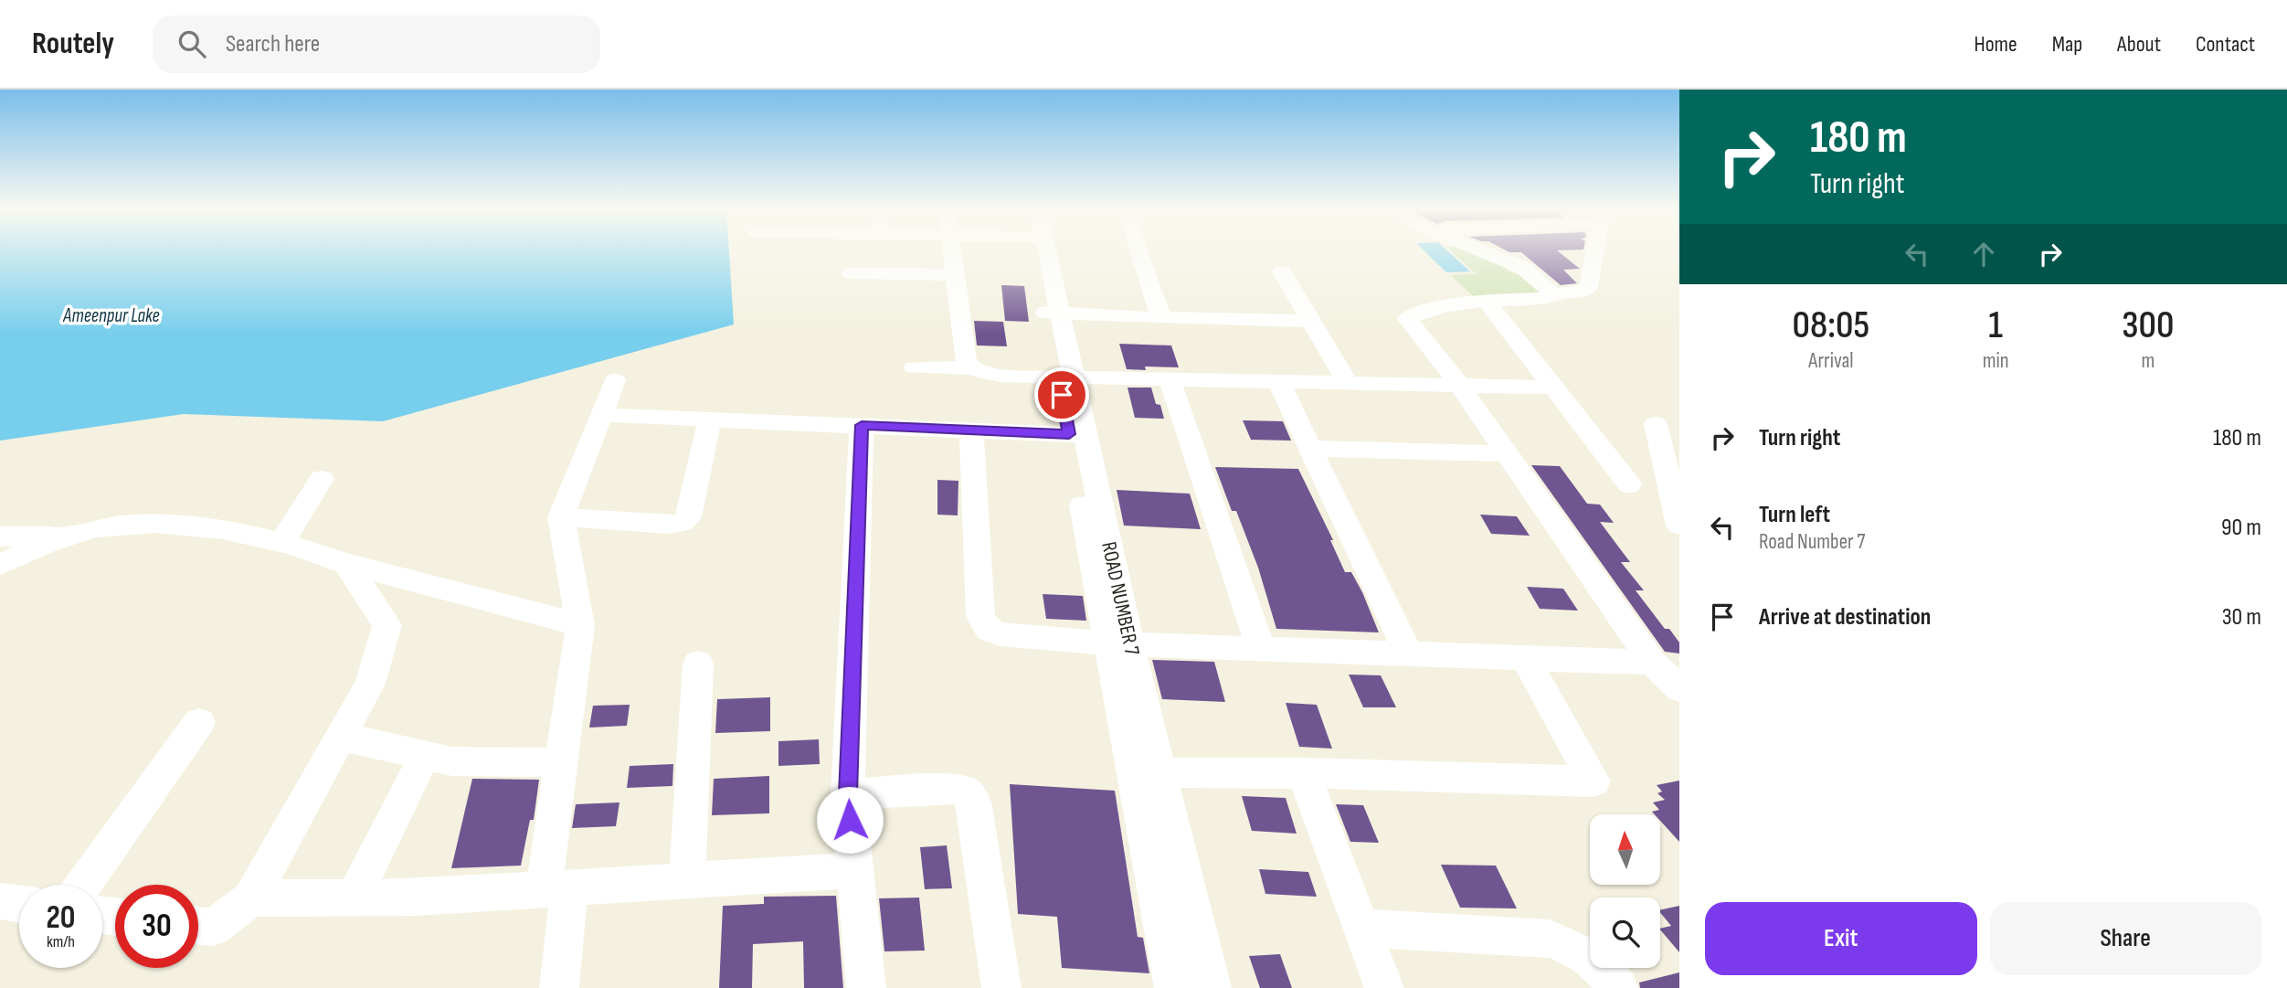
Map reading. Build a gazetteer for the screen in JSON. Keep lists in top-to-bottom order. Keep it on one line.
{"streets":{"street":["ROAD NUMBER 7"]},"water":["Ameenpur Lake"],"north":"top","page":{"header":"Routely","search":"Search here","nav":["Home","Map","About","Contact"],"turn":["180 m","Turn right"],"eta":["08:05","Arrival","1","min","300","m"],"list":[{"name":"Turn right","value":"180 m"},{"name":"Turn left","note":"Road Number 7","value":"90 m"},{"name":"Arrive at destination","value":"30 m"}],"speed":"20 km/h","limit":"30","buttons":["Exit","Share"]}}
